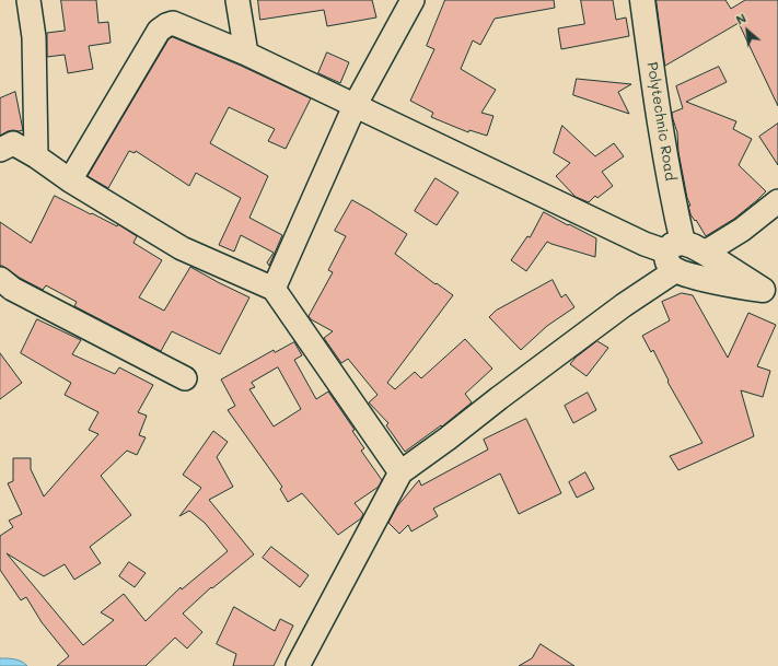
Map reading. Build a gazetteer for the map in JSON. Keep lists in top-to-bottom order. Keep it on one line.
{"streets":{"street":["Polytechnic Road"]},"north":"top left"}
